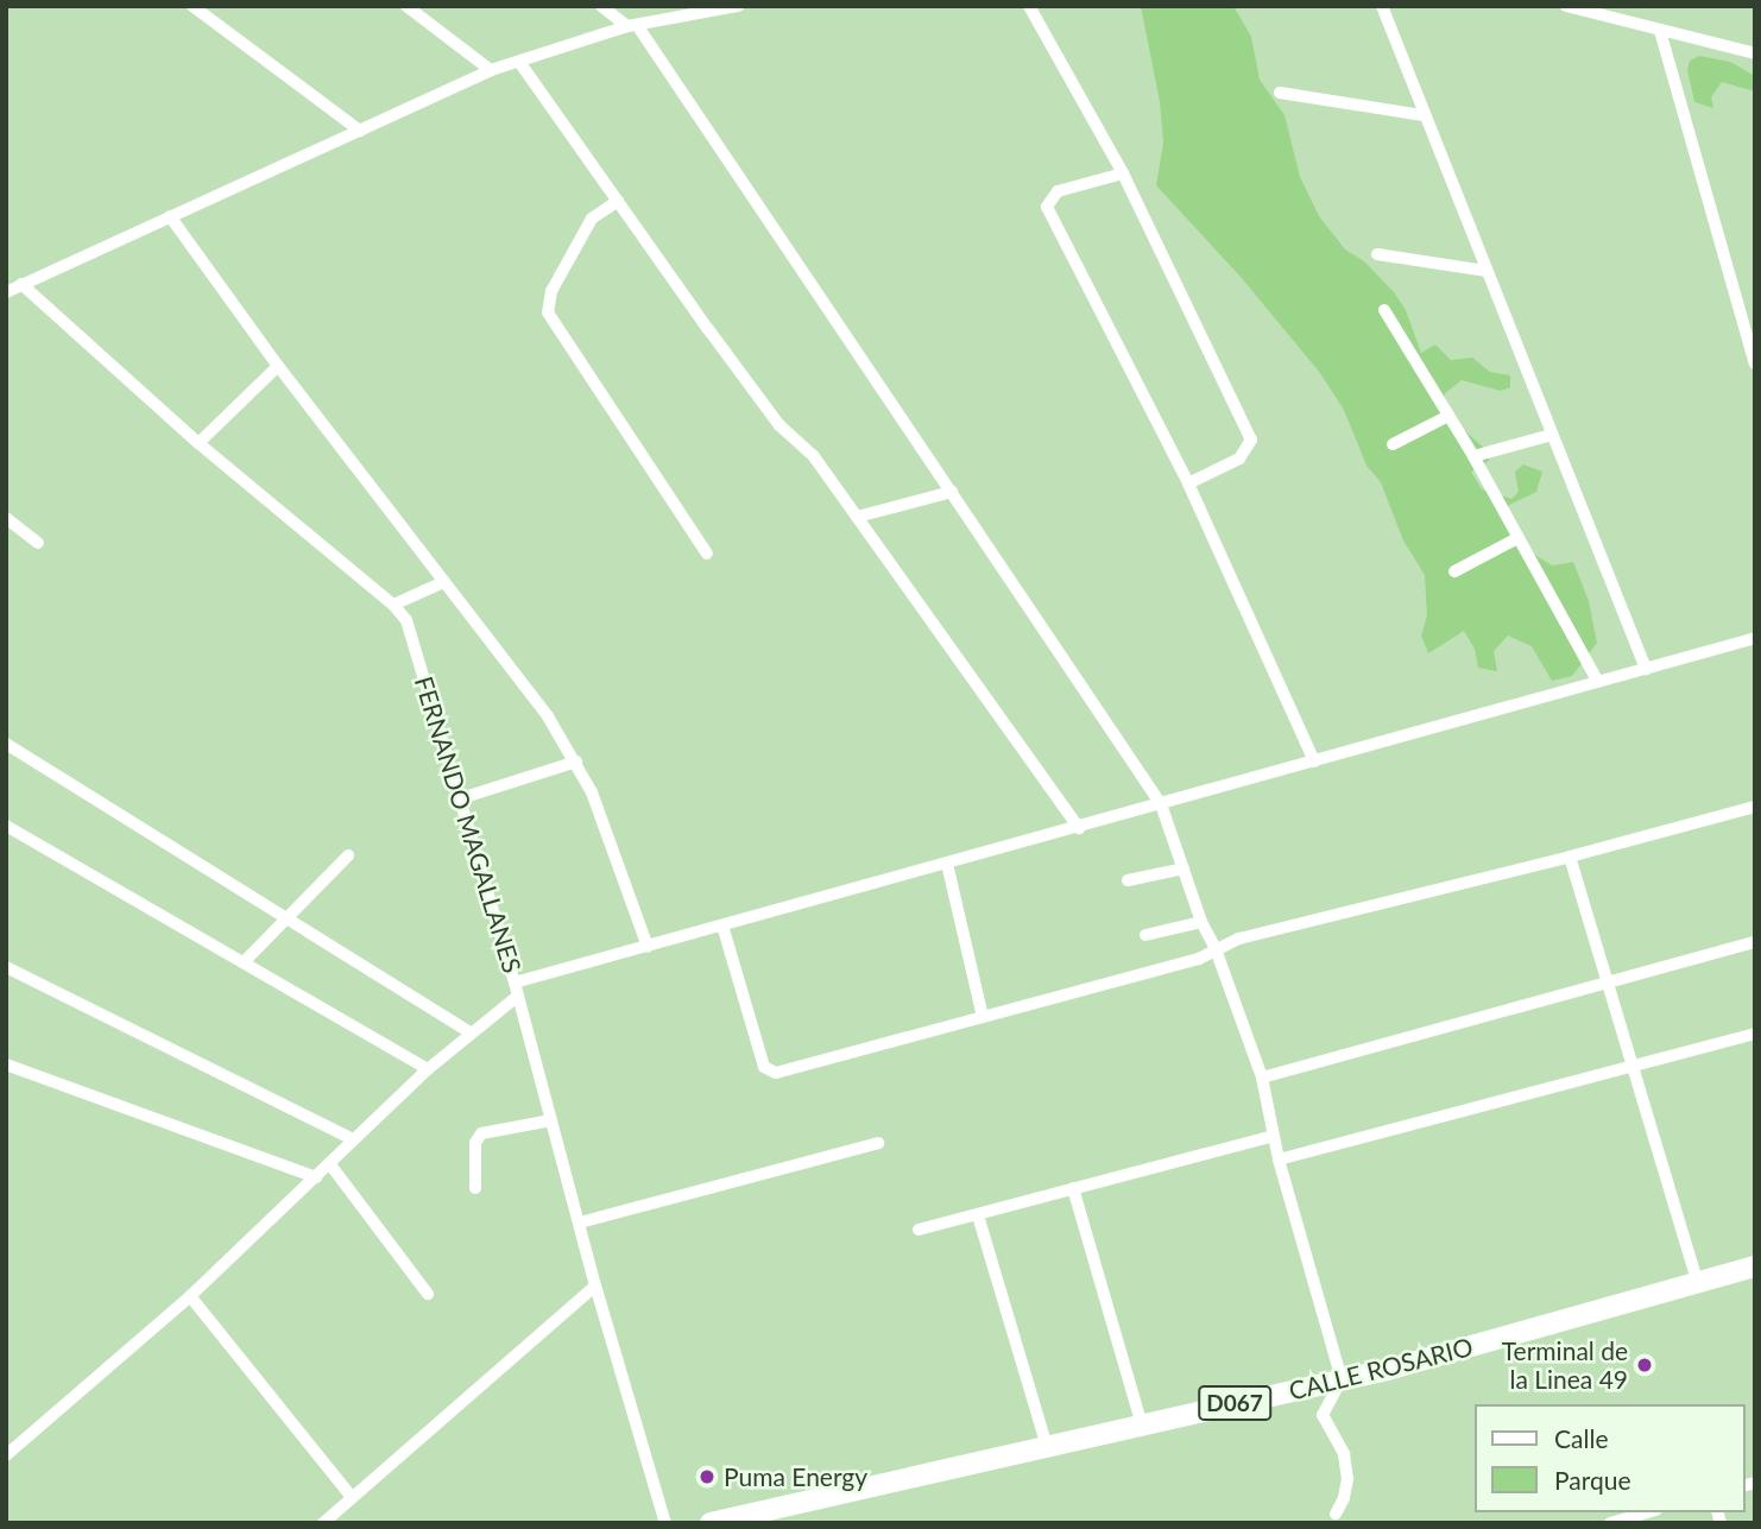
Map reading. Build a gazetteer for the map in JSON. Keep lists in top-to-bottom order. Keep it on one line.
{"streets":{"main road":["CALLE ROSARIO","D067"],"street":["FERNANDO MAGALLANES"]},"places":["Terminal de la Linea 49","Puma Energy"],"legend":["Calle","Parque"]}
